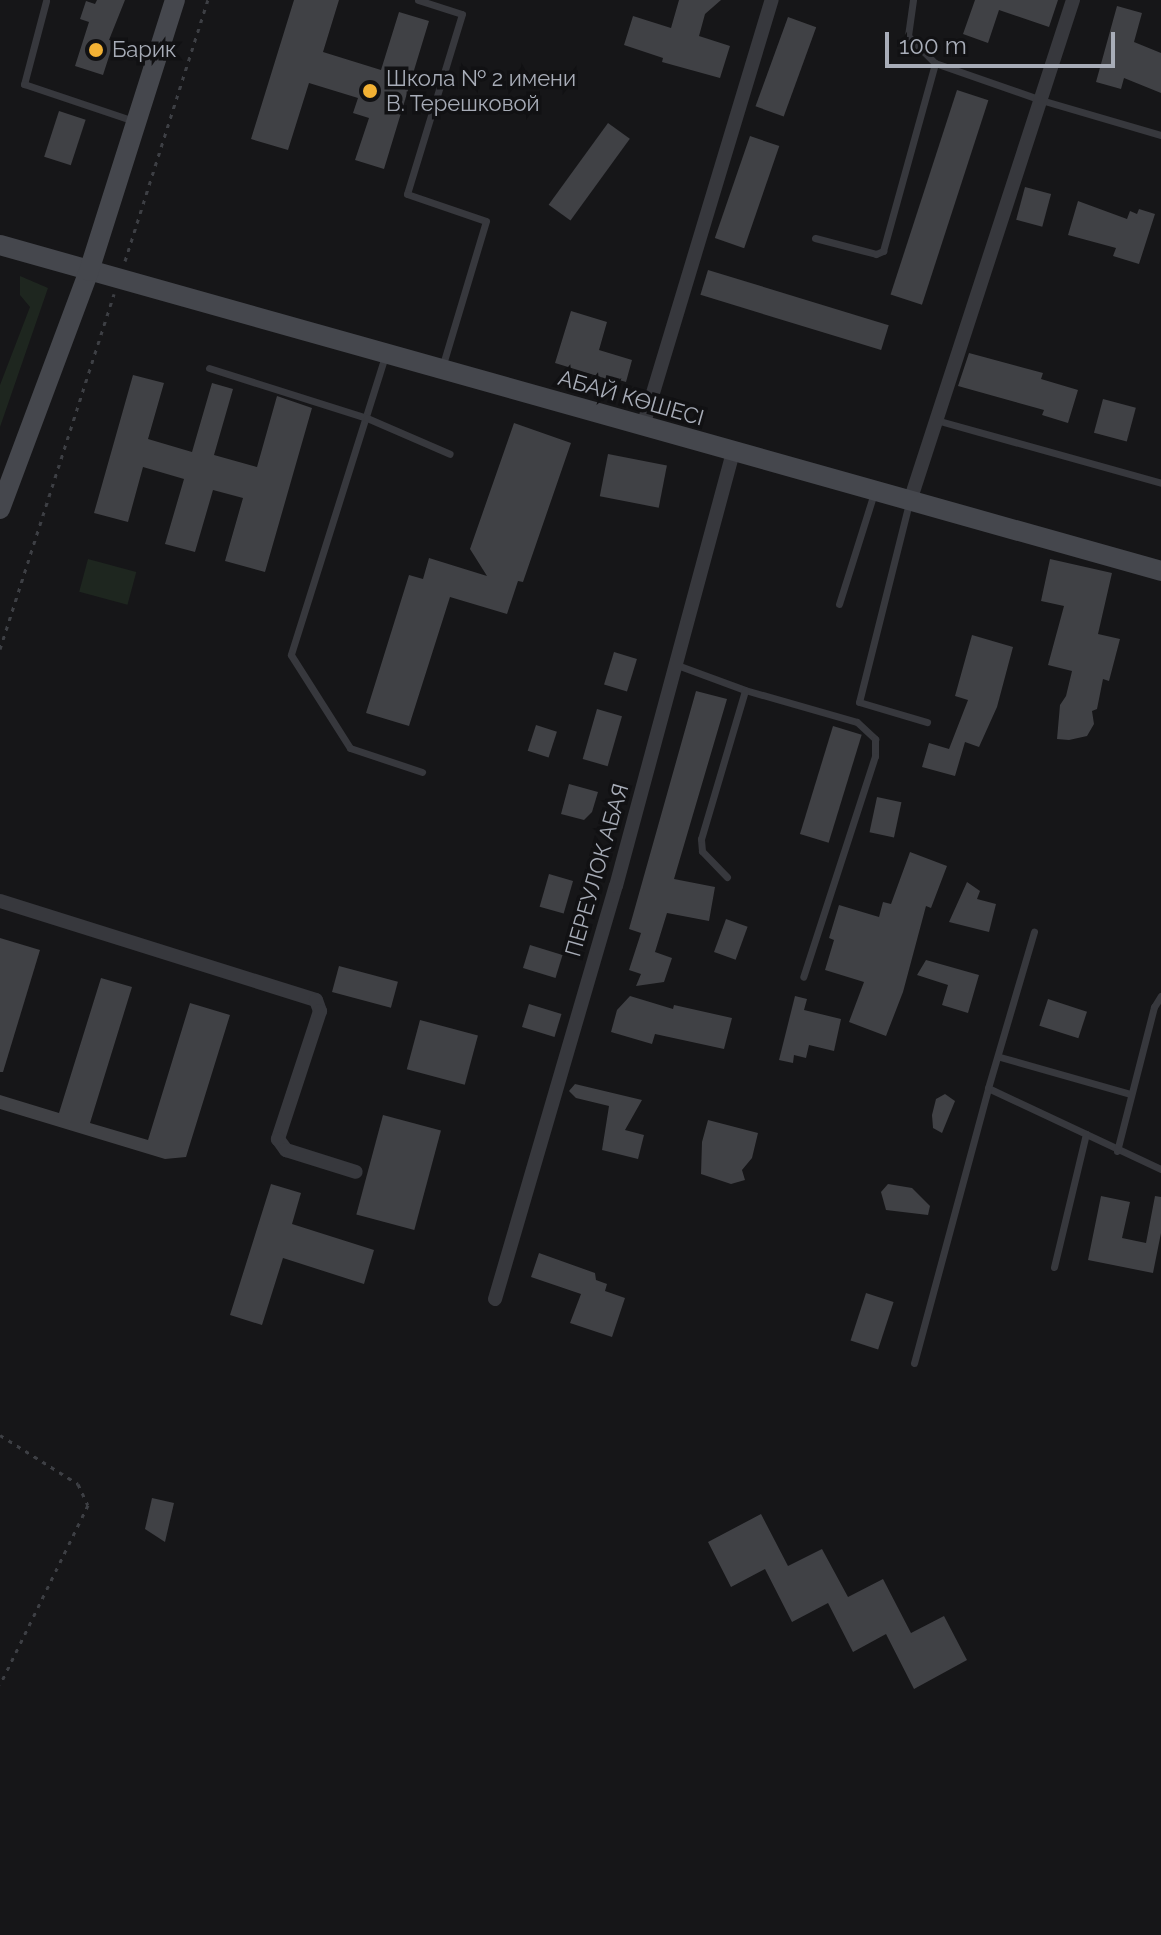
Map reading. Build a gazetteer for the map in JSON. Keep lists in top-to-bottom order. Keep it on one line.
{"streets":{"main road":["АБАЙ КӨШЕСІ"],"street":["ПЕРЕУЛОК АБАЯ"]},"crossings":[["АБАЙ КӨШЕСІ","ПЕРЕУЛОК АБАЯ"]],"places":["Барик","Школа № 2 имени В. Терешковой"],"scale_bar":"100 m"}
